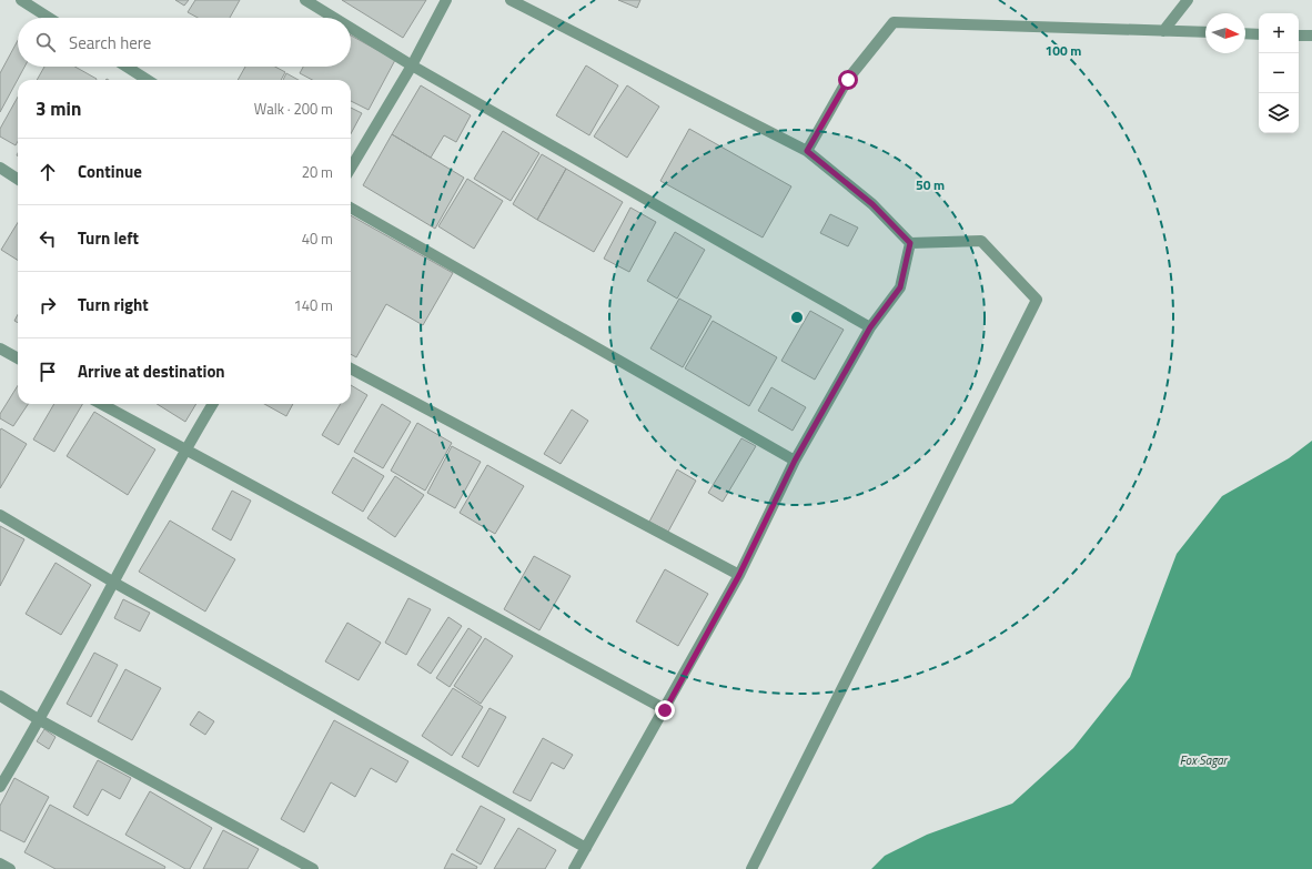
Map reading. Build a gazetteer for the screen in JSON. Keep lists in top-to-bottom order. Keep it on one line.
{"water":["Fox Sagar"],"north":"right","page":{"map_buttons":["+","−"],"search":"Search here","heading":["3 min","Walk · 200 m"],"list":[["Continue","20 m"],["Turn left","40 m"],["Turn right","140 m"],"Arrive at destination"]},"rings":["100 m","50 m"]}
